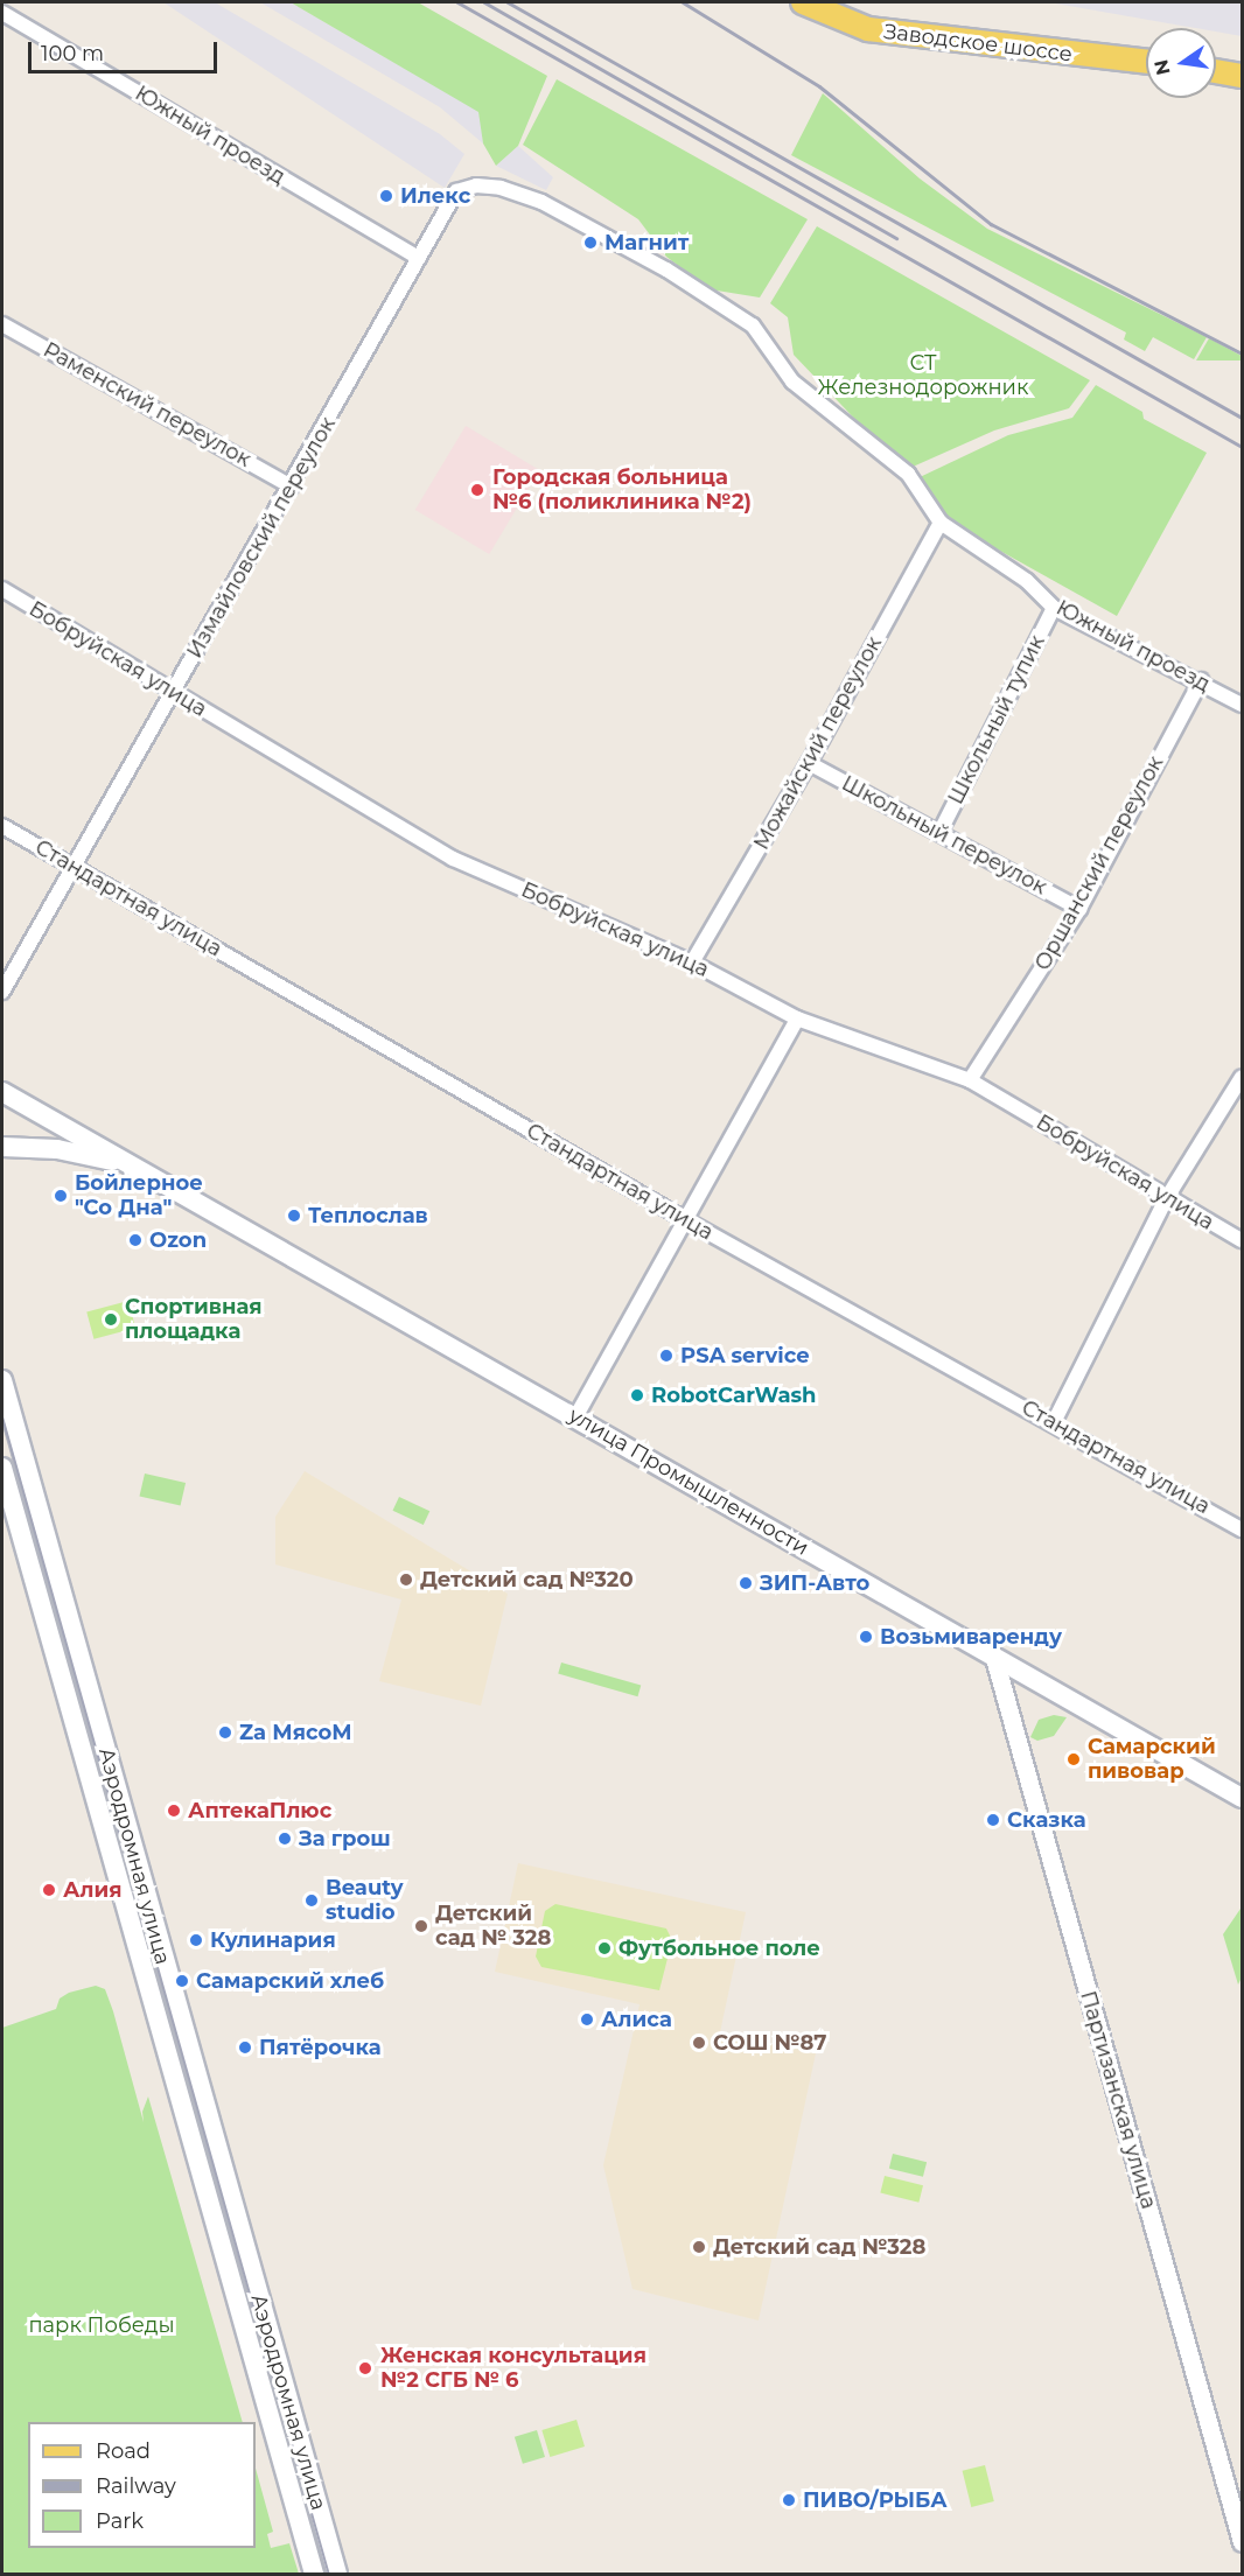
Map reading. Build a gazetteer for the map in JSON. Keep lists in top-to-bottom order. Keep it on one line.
{"streets":{"main road":["Заводское шоссе","улица Промышленности","Аэродромная улица"],"street":["Южный проезд","Раменский переулок","Измайловский переулок","Бобруйская улица","Школьный тупик","Можайский переулок","Школьный переулок","Оршанский переулок","Стандартная улица","Партизанская улица"]},"crossings":[["Южный проезд","Измайловский переулок"],["Южный проезд","Школьный тупик"],["Южный проезд","Можайский переулок"],["Южный проезд","Оршанский переулок"],["Раменский переулок","Измайловский переулок"],["Измайловский переулок","Бобруйская улица"],["Измайловский переулок","Стандартная улица"],["Бобруйская улица","Можайский переулок"],["Бобруйская улица","Оршанский переулок"],["Школьный тупик","Школьный переулок"],["Можайский переулок","Школьный переулок"],["Школьный переулок","Оршанский переулок"],["улица Промышленности","Партизанская улица"]],"parks":["СТ Железнодорожник","парк Победы"],"places":["Илекс","Магнит","Городская больница №6 (поликлиника №2)","Бойлерное \"Со Дна\"","Теплослав","Ozon","Спортивная площадка","PSA service","RobotCarWash","Детский сад №320","ЗИП-Авто","Возьмиваренду","Za МясоМ","Самарский пивовар","АптекаПлюс","Сказка","За грош","Алия","Beauty studio","Детский сад № 328","Кулинария","Футбольное поле","Самарский хлеб","Алиса","СОШ №87","Пятёрочка","Детский сад №328","Женская консультация №2 СГБ № 6","ПИВО/РЫБА"],"legend":["Road","Railway","Park"],"scale_bar":"100 m","north":"left"}
